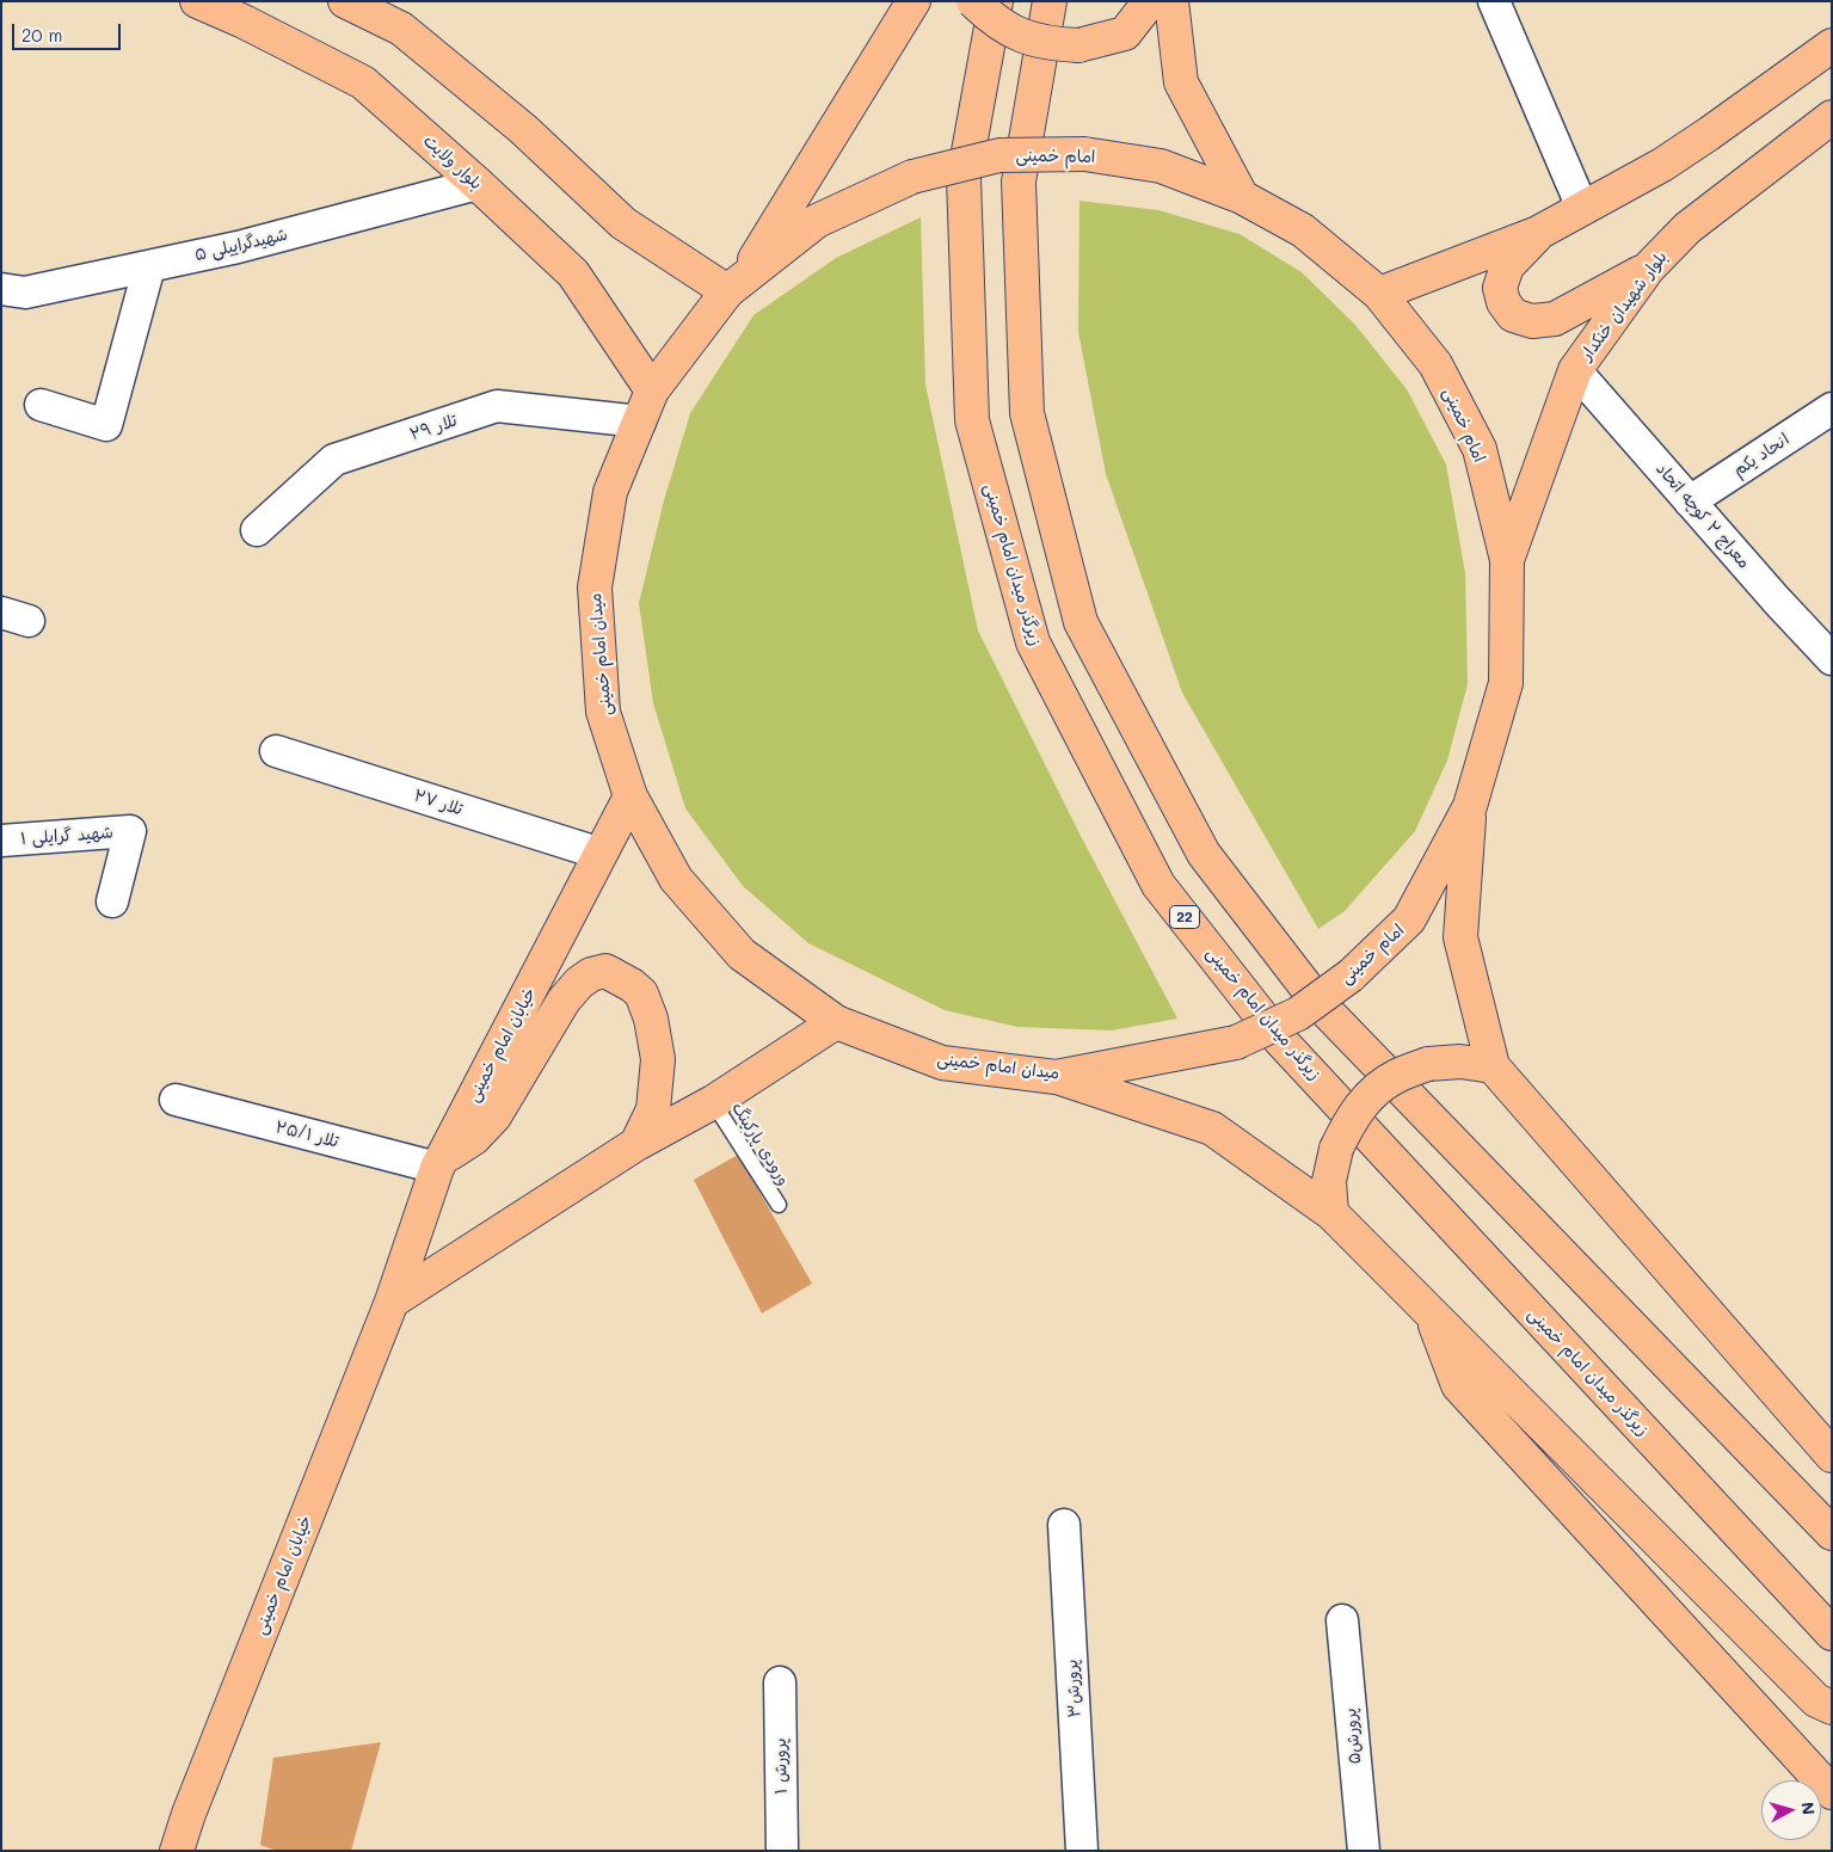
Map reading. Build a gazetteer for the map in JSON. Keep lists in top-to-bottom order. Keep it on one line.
{"streets":{"main road":["امام خمینی","بلوار ولایت","بلوار شهیدان خنکدار","زیرگذر میدان امام خمینی","میدان امام خمینی","22","خیابان امام خمینی"],"street":["شهیدگراییلی ۵","تلار ۲۹","انحاد یکم","معراج ۲ کوچه اتحاد","تلار ۲۷","شهید گرایلی ۱","تلار ۲۵/۱","پرورش۳","پرورش۵","پرورش ۱"],"lane":["ورودی پارکینگ"]},"crossings":[["امام خمینی","بلوار شهیدان خنکدار"],["امام خمینی","میدان امام خمینی"],["بلوار ولایت","شهیدگراییلی ۵"],["بلوار ولایت","میدان امام خمینی"],["بلوار شهیدان خنکدار","معراج ۲ کوچه اتحاد"],["تلار ۲۹","میدان امام خمینی"],["انحاد یکم","معراج ۲ کوچه اتحاد"],["میدان امام خمینی","خیابان امام خمینی"],["تلار ۲۷","خیابان امام خمینی"],["خیابان امام خمینی","تلار ۲۵/۱"]],"scale_bar":"20 m","north":"right"}
